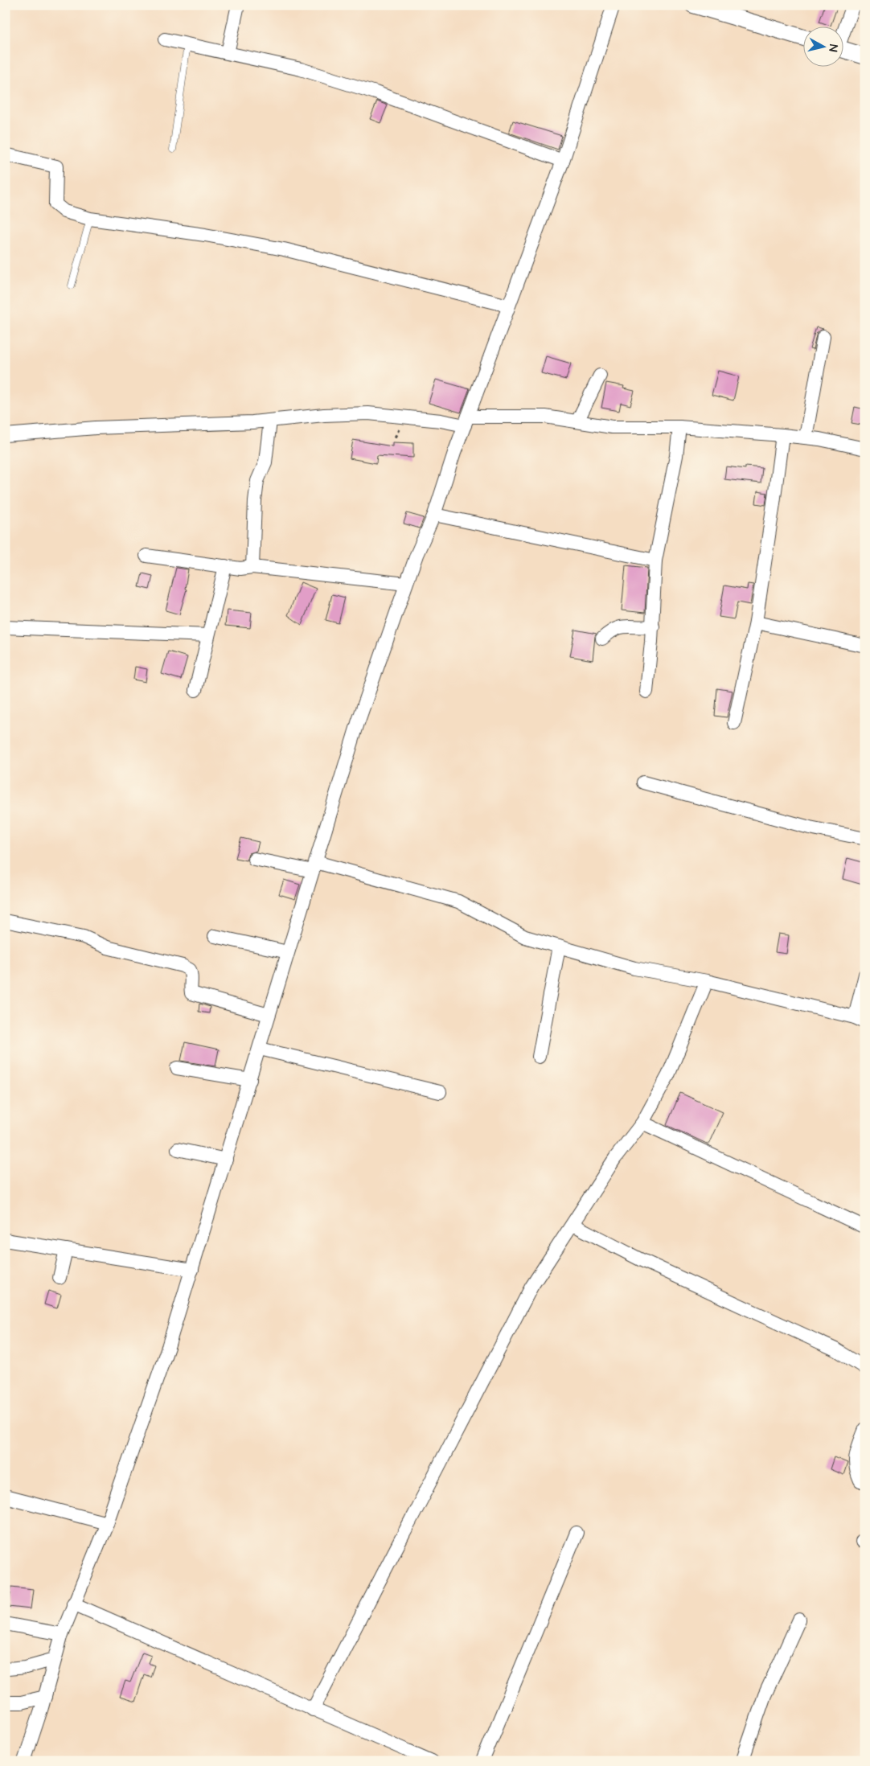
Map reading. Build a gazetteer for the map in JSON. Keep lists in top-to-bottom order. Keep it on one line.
{"north":"right"}
